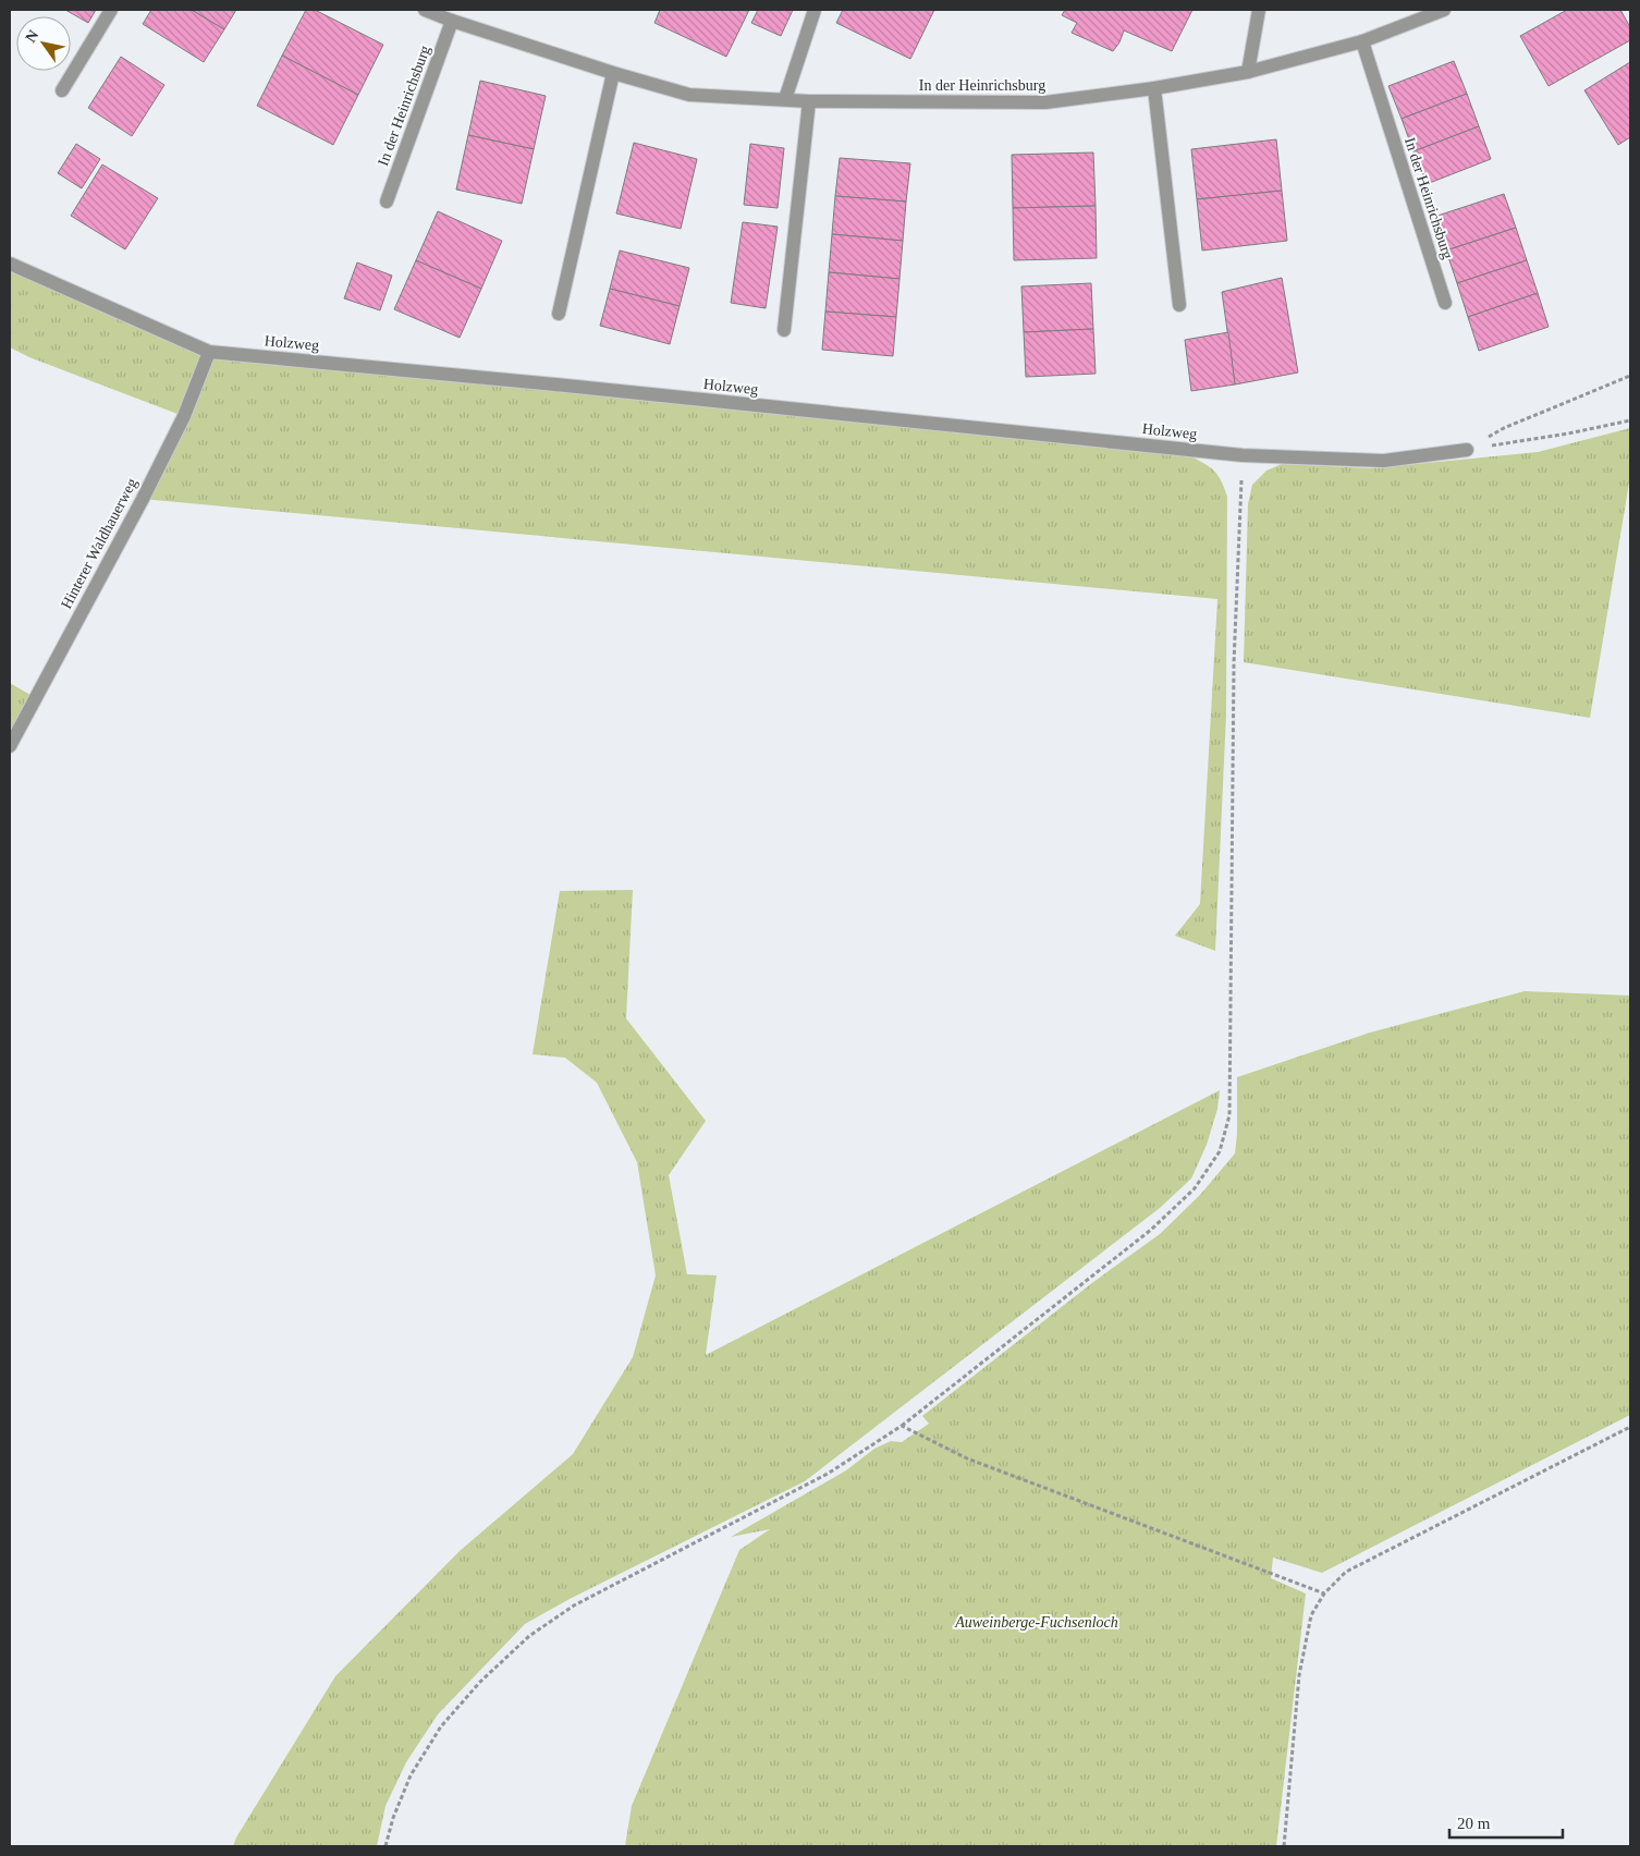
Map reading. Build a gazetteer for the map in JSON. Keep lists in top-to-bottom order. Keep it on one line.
{"streets":{"street":["In der Heinrichsburg","Holzweg","Hinterer Waldhauerweg"]},"crossings":[["Holzweg","Hinterer Waldhauerweg"]],"parks":["Auweinberge-Fuchsenloch"],"scale_bar":"20 m","north":"top left"}
